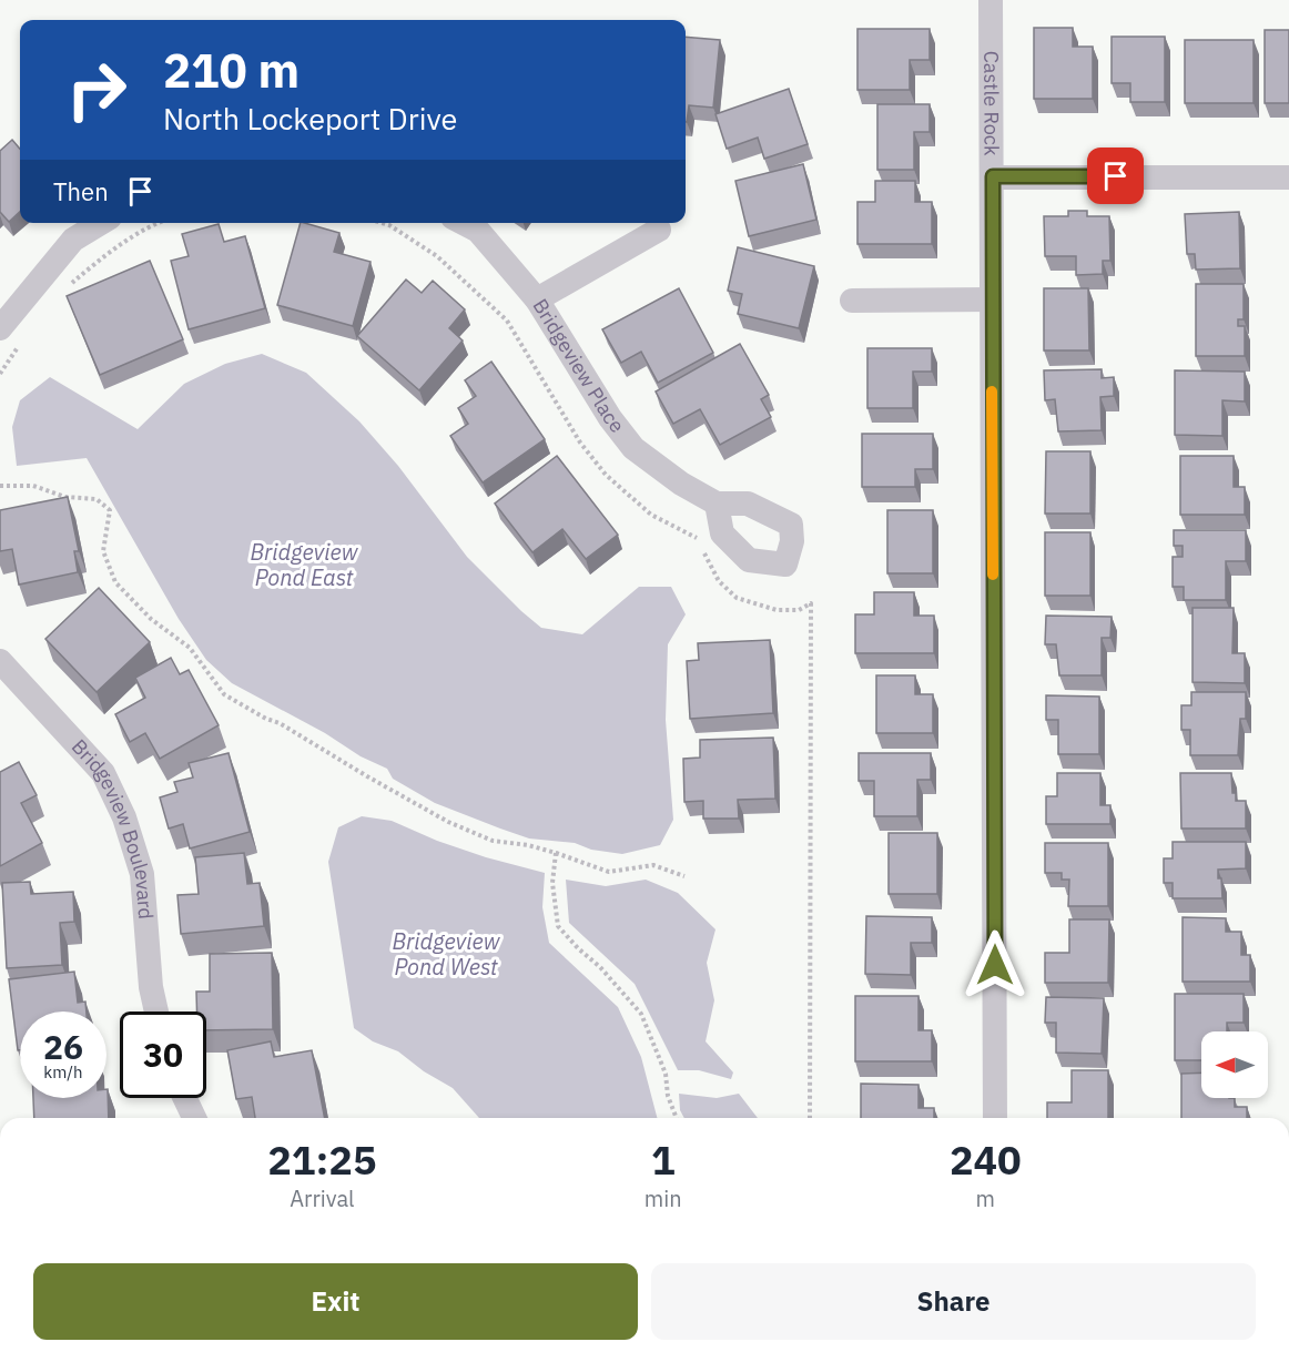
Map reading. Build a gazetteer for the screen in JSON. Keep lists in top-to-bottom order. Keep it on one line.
{"streets":{"street":["Castle Rock","Bridgeview Place","Bridgeview Boulevard"]},"water":["Bridgeview Pond East","Bridgeview Pond West"],"north":"left","page":{"turn":["210 m","North Lockeport Drive"],"then":"Then","speed":"26 km/h","limit":"30","eta":["21:25","Arrival","1","min","240","m"],"buttons":["Exit","Share"]}}
